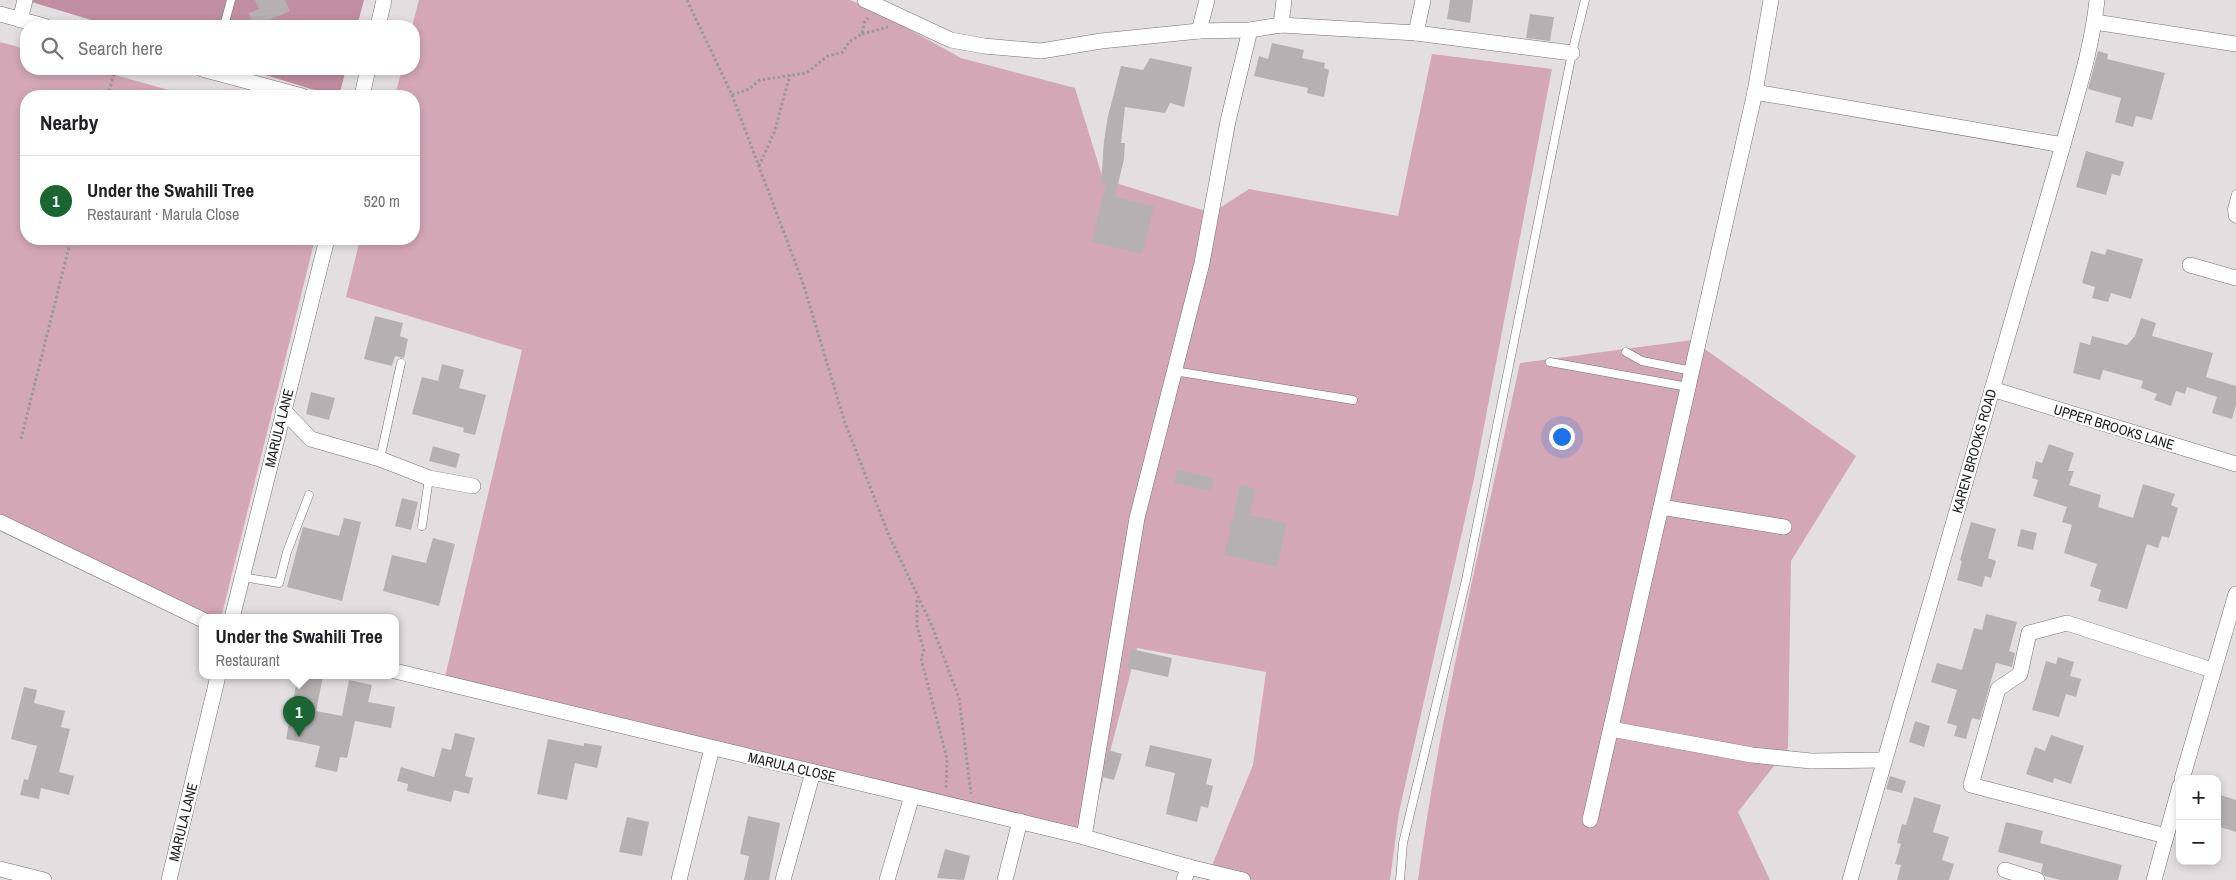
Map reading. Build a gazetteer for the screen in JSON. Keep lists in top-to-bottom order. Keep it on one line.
{"streets":{"street":["UPPER BROOKS LANE","MARULA LANE","KAREN BROOKS ROAD","MARULA CLOSE"]},"crossings":[["UPPER BROOKS LANE","KAREN BROOKS ROAD"]],"page":{"search":"Search here","heading":"Nearby","list":[{"mark":"1","name":"Under the Swahili Tree","note":"Restaurant · Marula Close","value":"520 m"}],"popup":["Under the Swahili Tree","Restaurant"],"pins":"1","map_buttons":["+","−"]}}
